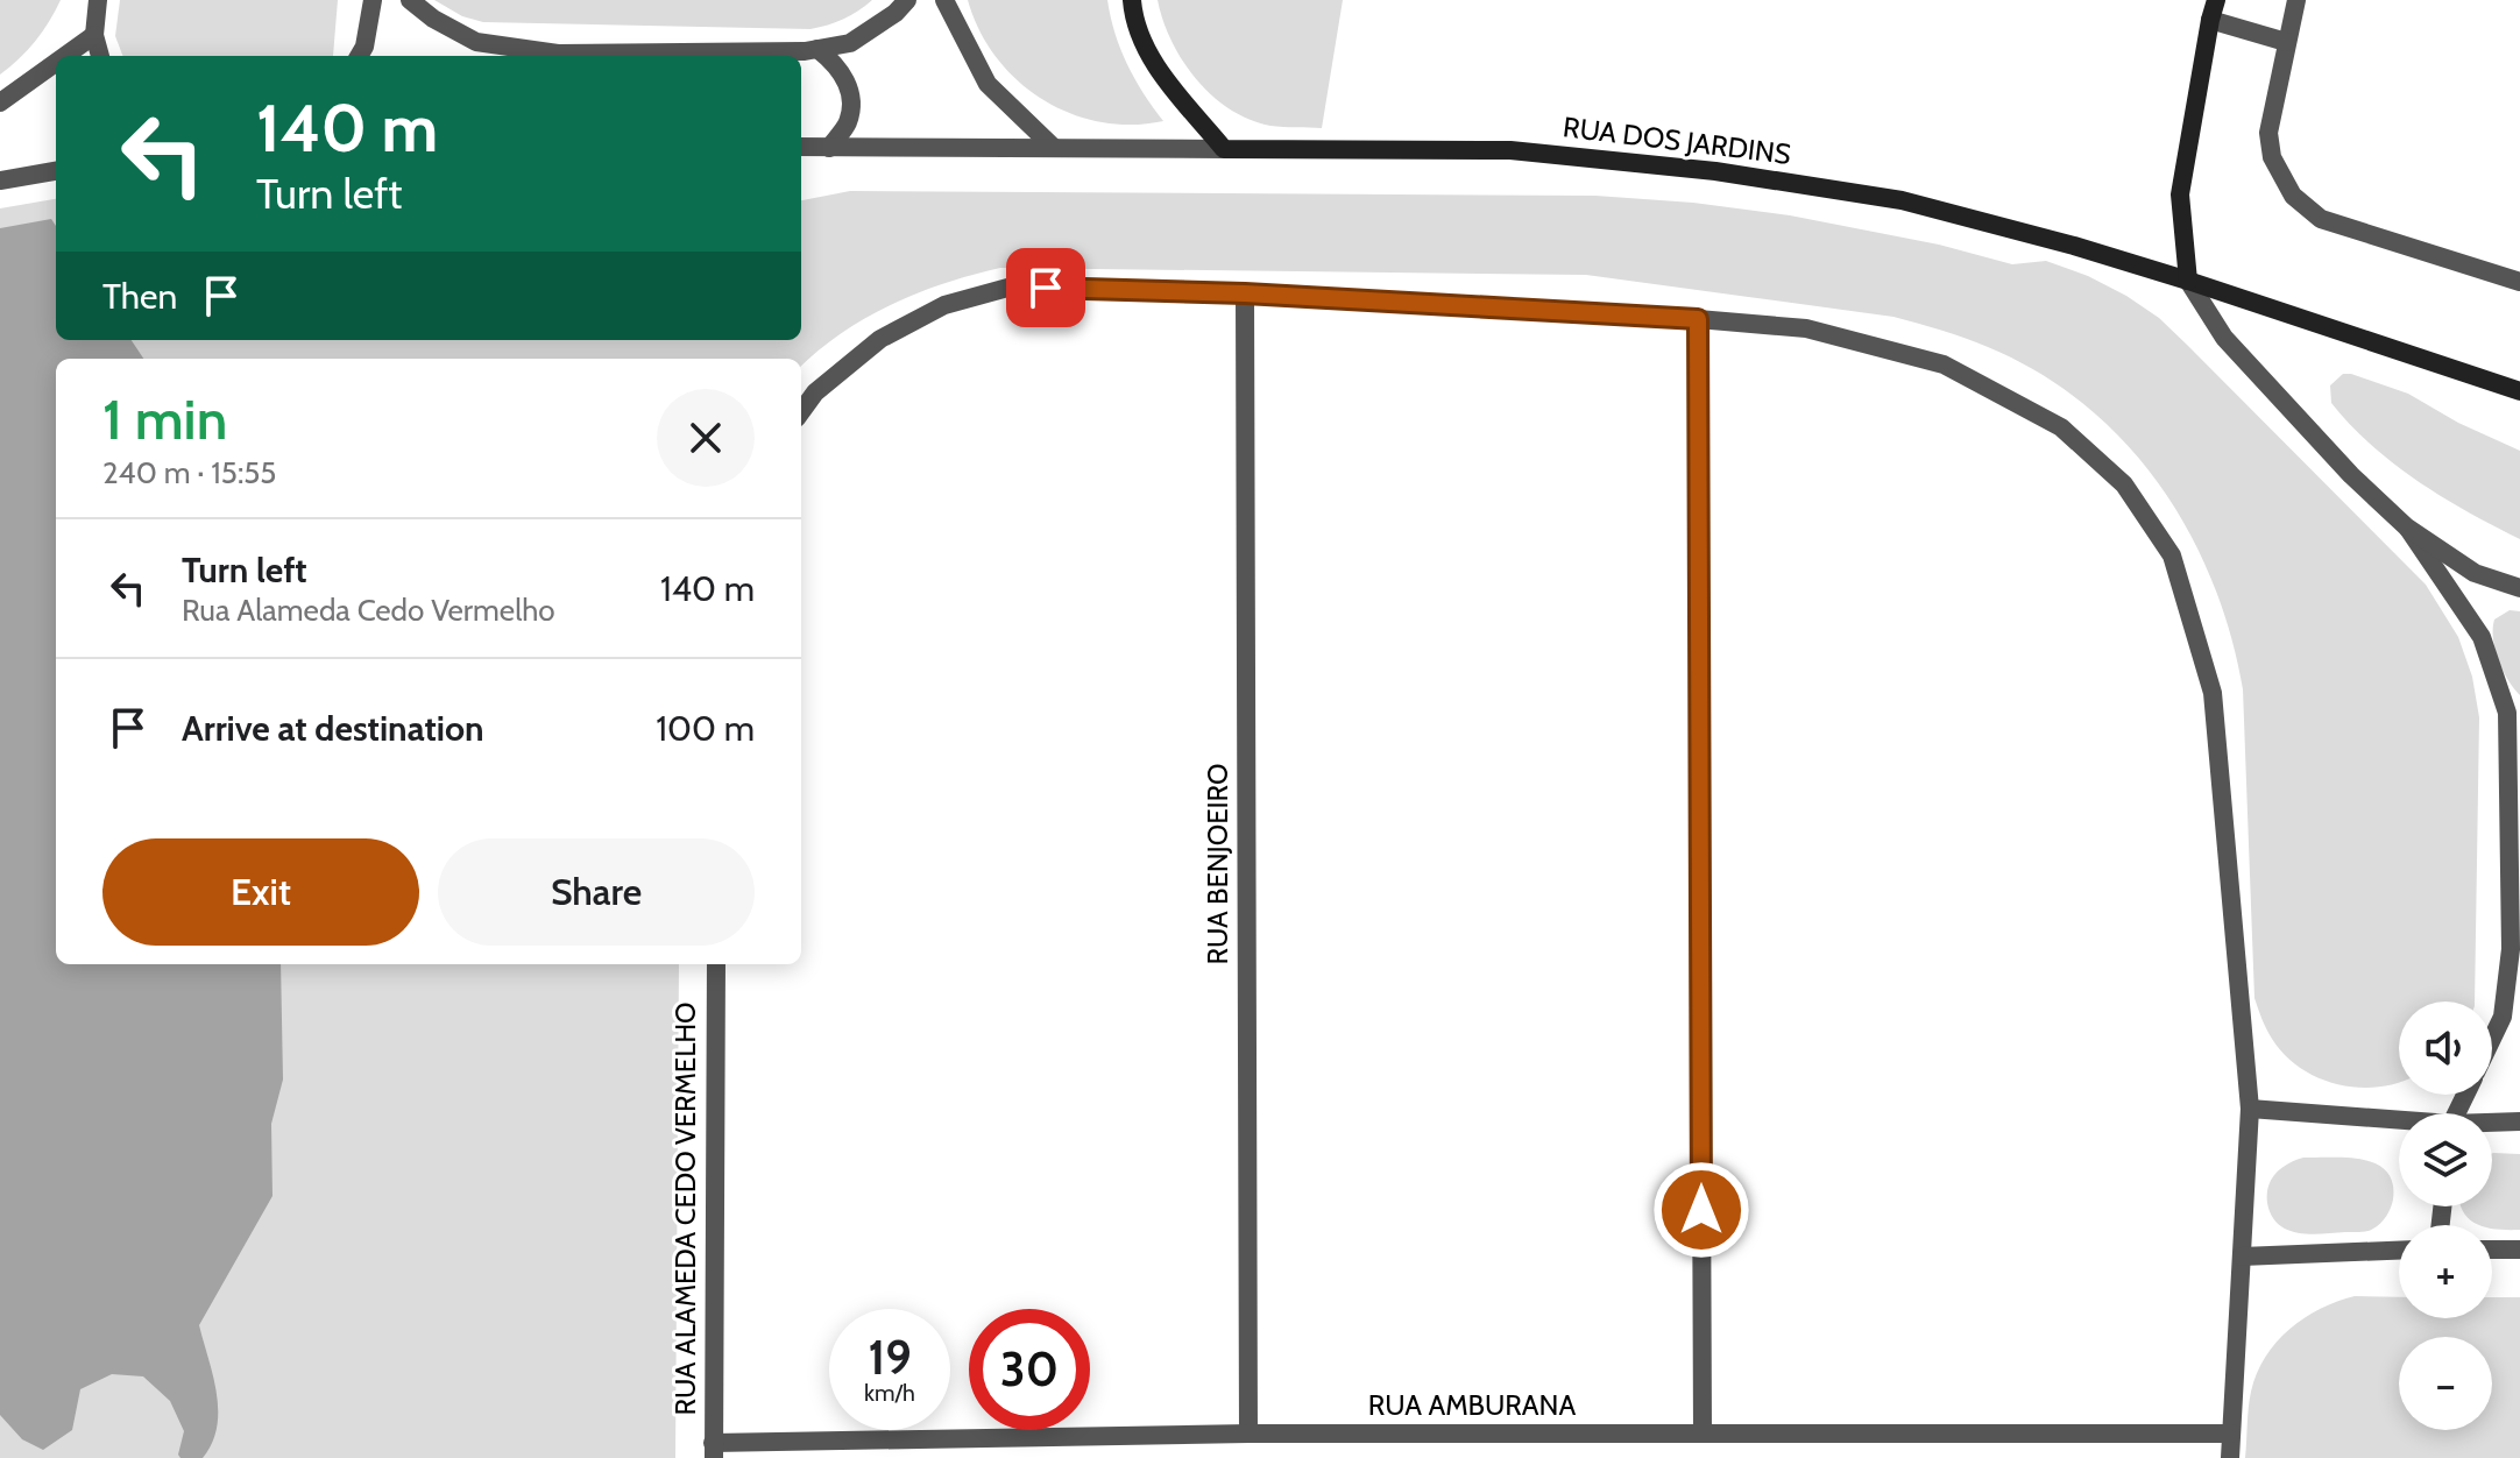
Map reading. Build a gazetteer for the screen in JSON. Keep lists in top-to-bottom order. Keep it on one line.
{"streets":{"street":["RUA DOS JARDINS","RUA BENJOEIRO","RUA ALAMEDA CEDO VERMELHO","RUA AMBURANA"]},"crossings":[["RUA BENJOEIRO","RUA AMBURANA"],["RUA ALAMEDA CEDO VERMELHO","RUA AMBURANA"]],"page":{"turn":["140 m","Turn left"],"then":"Then","heading":["1 min","240 m · 15:55"],"list":[{"name":"Turn left","note":"Rua Alameda Cedo Vermelho","value":"140 m"},{"name":"Arrive at destination","value":"100 m"}],"buttons":["Exit","Share"],"map_buttons":["+","−"],"speed":"19 km/h","limit":"30"}}
